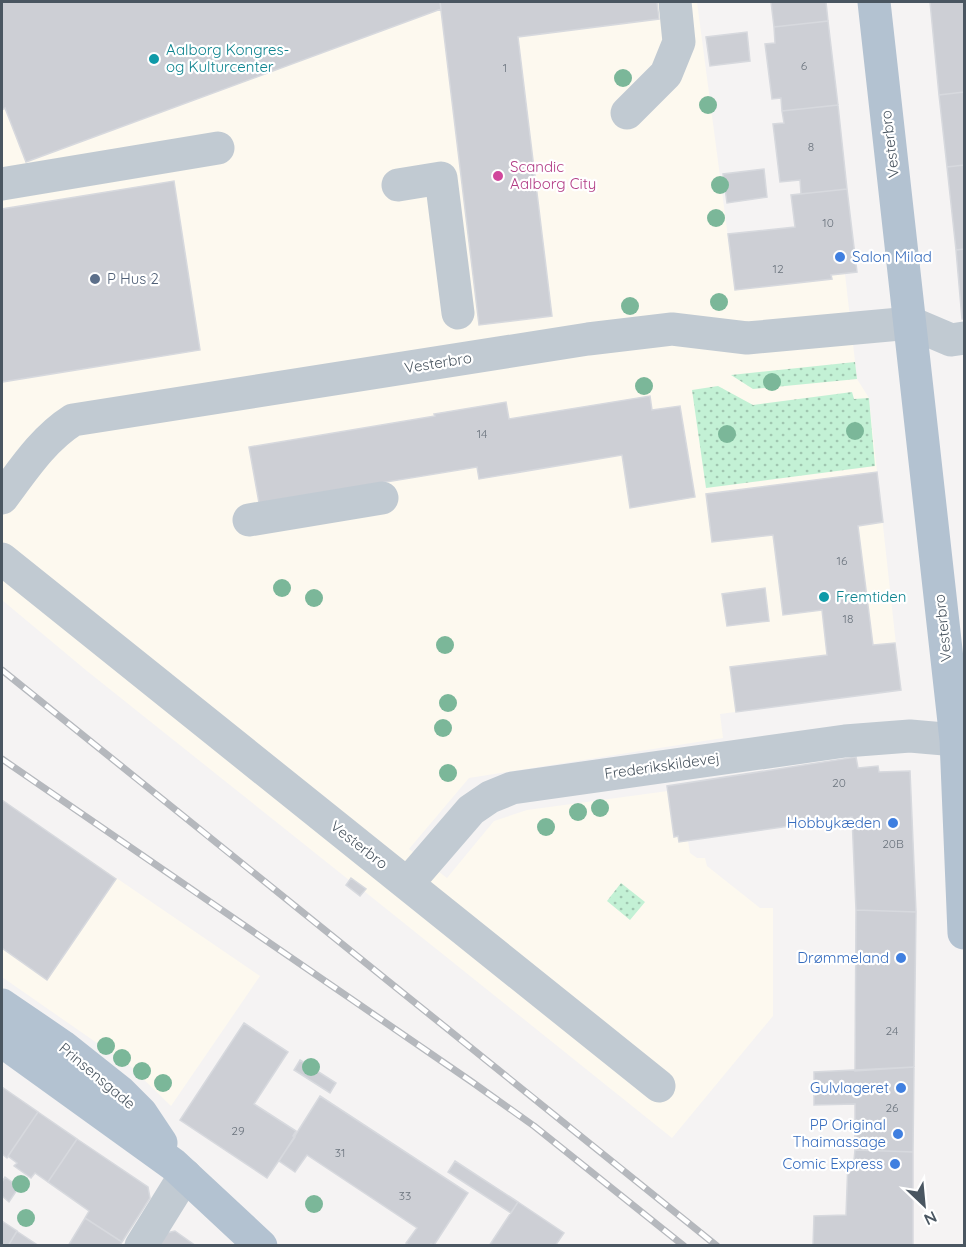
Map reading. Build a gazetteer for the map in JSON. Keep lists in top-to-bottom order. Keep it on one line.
{"streets":{"main road":["Vesterbro","Prinsensgade"],"street":["Frederikskildevej"]},"crossings":[["Vesterbro","Frederikskildevej"]],"places":["Aalborg Kongres- og Kulturcenter","Scandic Aalborg City","Salon Milad","P Hus 2","Fremtiden","Hobbykæden","Drømmeland","Gulvlageret","PP Original Thaimassage","Comic Express"],"house_numbers":["6","1","8","10","12","14","16","18","20","20B","24","26","29","31","33"],"north":"bottom right"}
